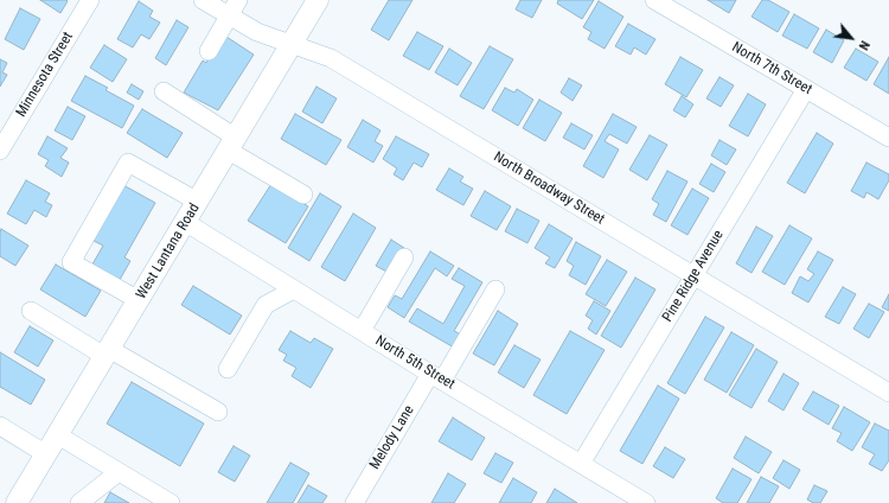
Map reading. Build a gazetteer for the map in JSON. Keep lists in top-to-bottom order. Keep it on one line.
{"streets":{"main road":["West Lantana Road"],"street":["North 7th Street","Minnesota Street","North Broadway Street","Pine Ridge Avenue","North 5th Street","Melody Lane"]},"crossings":[["North 7th Street","Pine Ridge Avenue"],["North Broadway Street","West Lantana Road"],["North Broadway Street","Pine Ridge Avenue"],["West Lantana Road","North 5th Street"],["Pine Ridge Avenue","North 5th Street"],["North 5th Street","Melody Lane"]],"north":"bottom right"}
